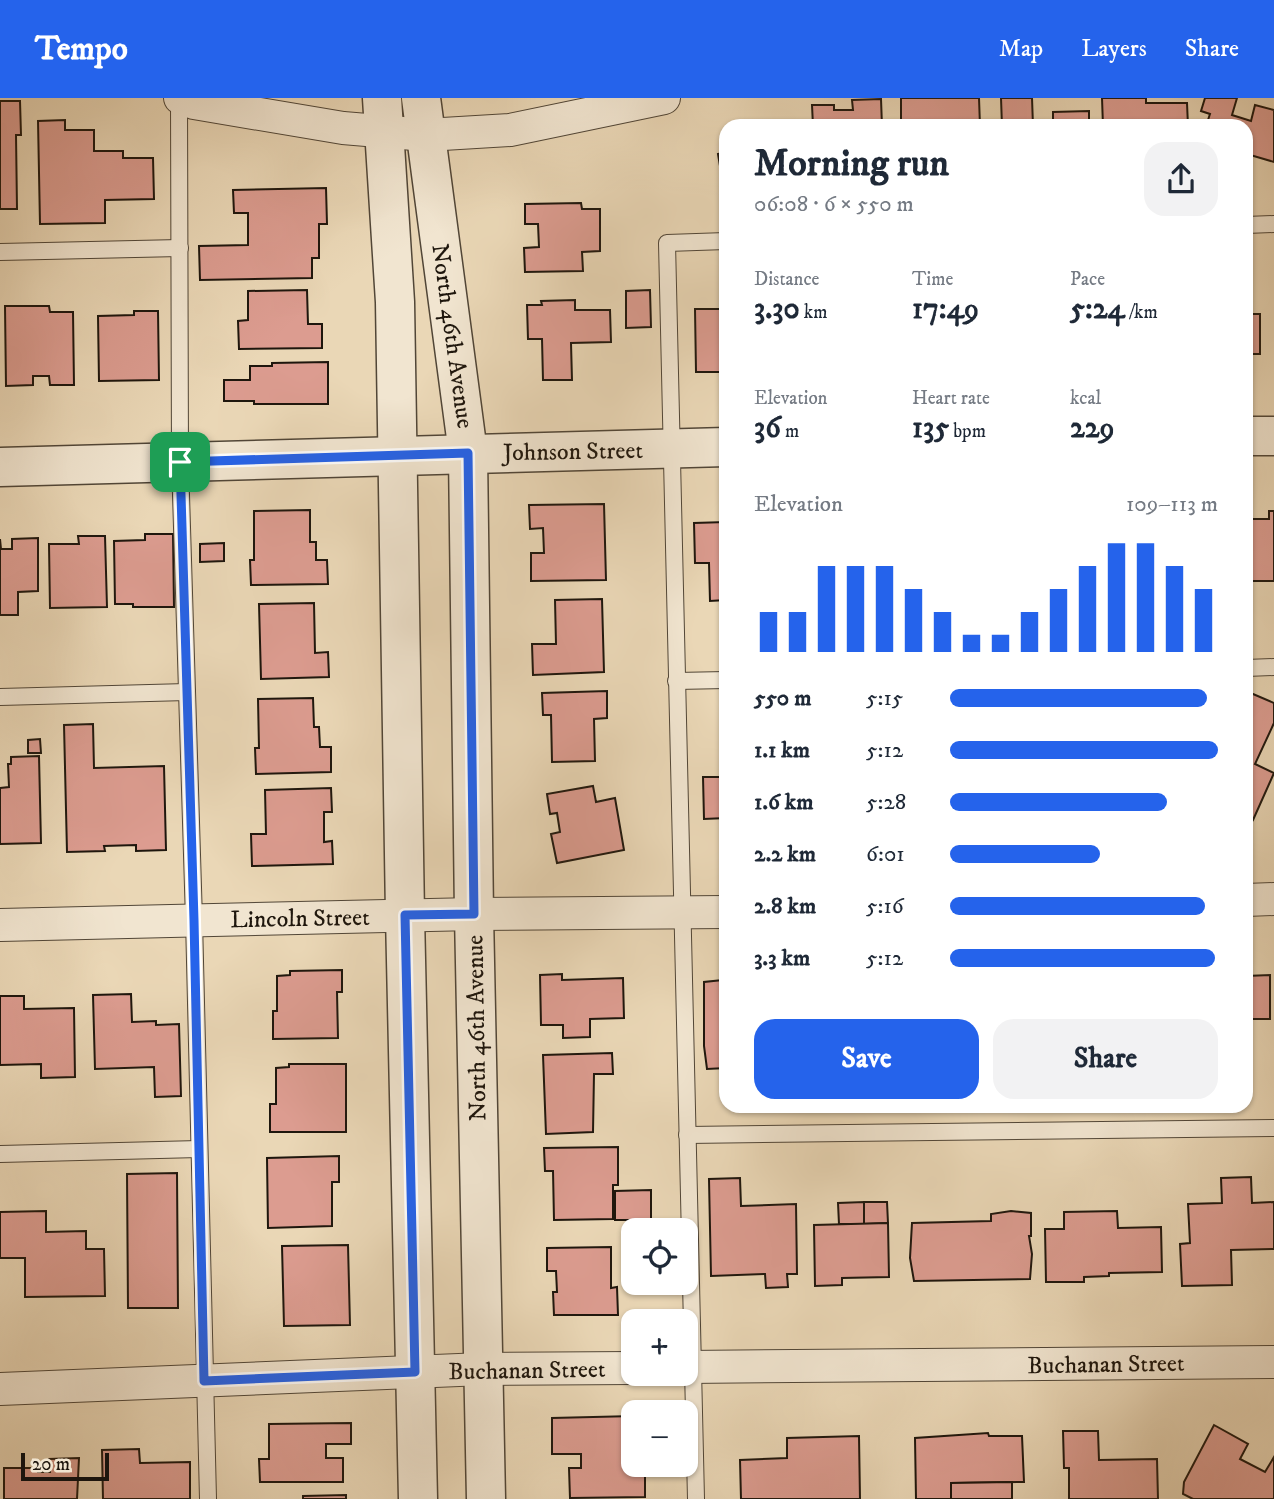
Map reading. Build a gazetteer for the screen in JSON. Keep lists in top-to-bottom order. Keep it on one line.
{"streets":{"street":["North 46th Avenue","Johnson Street","Lincoln Street","Buchanan Street"]},"crossings":[["North 46th Avenue","Johnson Street"],["North 46th Avenue","Lincoln Street"],["North 46th Avenue","Buchanan Street"]],"scale_bar":"20 m","page":{"header":"Tempo","nav":["Map","Layers","Share"],"heading":["Morning run","06:08 · 6 × 550 m"],"stats":[["Distance","3.30 km"],["Time","17:49"],["Pace","5:24 /km"],["Elevation","36 m"],["Heart rate","135 bpm"],["kcal","229"]],"chart":["Elevation","109–113 m"],"list":[{"name":"550 m","note":"5:15"},{"name":"1.1 km","note":"5:12"},{"name":"1.6 km","note":"5:28"},{"name":"2.2 km","note":"6:01"},{"name":"2.8 km","note":"5:16"},{"name":"3.3 km","note":"5:12"}],"buttons":["Save","Share"],"map_buttons":["+","−"],"scale":"20 m"}}
